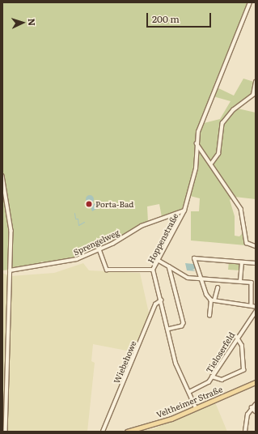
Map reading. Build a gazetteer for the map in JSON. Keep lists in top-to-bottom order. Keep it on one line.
{"streets":{"main road":["Veltheimer Straße"],"street":["Hoppenstraße","Sprengelweg","Tieloserfeld","Wiebehowe"]},"crossings":[["Hoppenstraße","Sprengelweg"],["Hoppenstraße","Tieloserfeld"],["Hoppenstraße","Wiebehowe"],["Hoppenstraße","Veltheimer Straße"]],"places":["Porta-Bad"],"scale_bar":"200 m","north":"right"}
